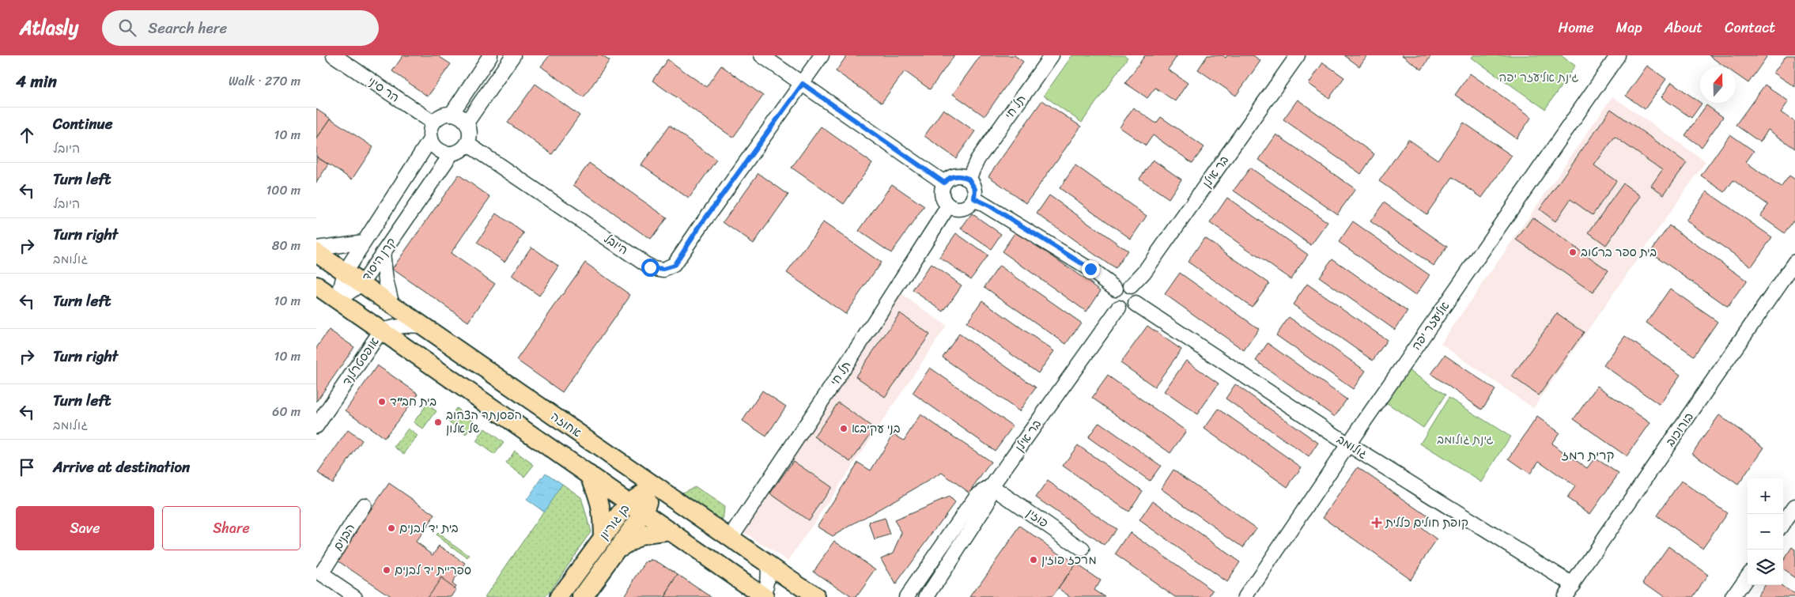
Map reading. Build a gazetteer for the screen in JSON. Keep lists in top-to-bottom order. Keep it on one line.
{"streets":{"main road":["אחוזה","בן גוריון"],"street":["הר סיני","תל חי","בר אילן","היובל","קרן היסוד","אליעזר יפה","אופסטרלנד","בורוכוב","גולומב","פוזין","הבנים"]},"crossings":[["הר סיני","היובל"],["הר סיני","קרן היסוד"],["תל חי","אחוזה"],["בר אילן","גולומב"],["בר אילן","פוזין"],["היובל","קרן היסוד"],["קרן היסוד","אחוזה"],["אליעזר יפה","גולומב"],["אופסטרלנד","אחוזה"],["אחוזה","בן גוריון"],["בורוכוב","גולומב"]],"districts":["קרית רמז"],"parks":["גינת אליעזר יפה","גינת גולומב"],"places":{"other":["בית ספר ברטוב","בית חב\"ד","הפסנתר הצהוב של אלון","בני עקיבא","בית יד לבנים","מרכז פוזין","ספריית יד לבנים"],"health":["קופת חולים כללית"]},"north":"top","page":{"header":"Atlasly","search":"Search here","nav":["Home","Map","About","Contact"],"heading":["4 min","Walk · 270 m"],"list":[["Continue","היובל","10 m"],["Turn left","היובל","100 m"],["Turn right","גולומב","80 m"],["Turn left","10 m"],["Turn right","10 m"],["Turn left","גולומב","60 m"],"Arrive at destination"],"map_buttons":["+","−"],"buttons":["Save","Share"]}}
